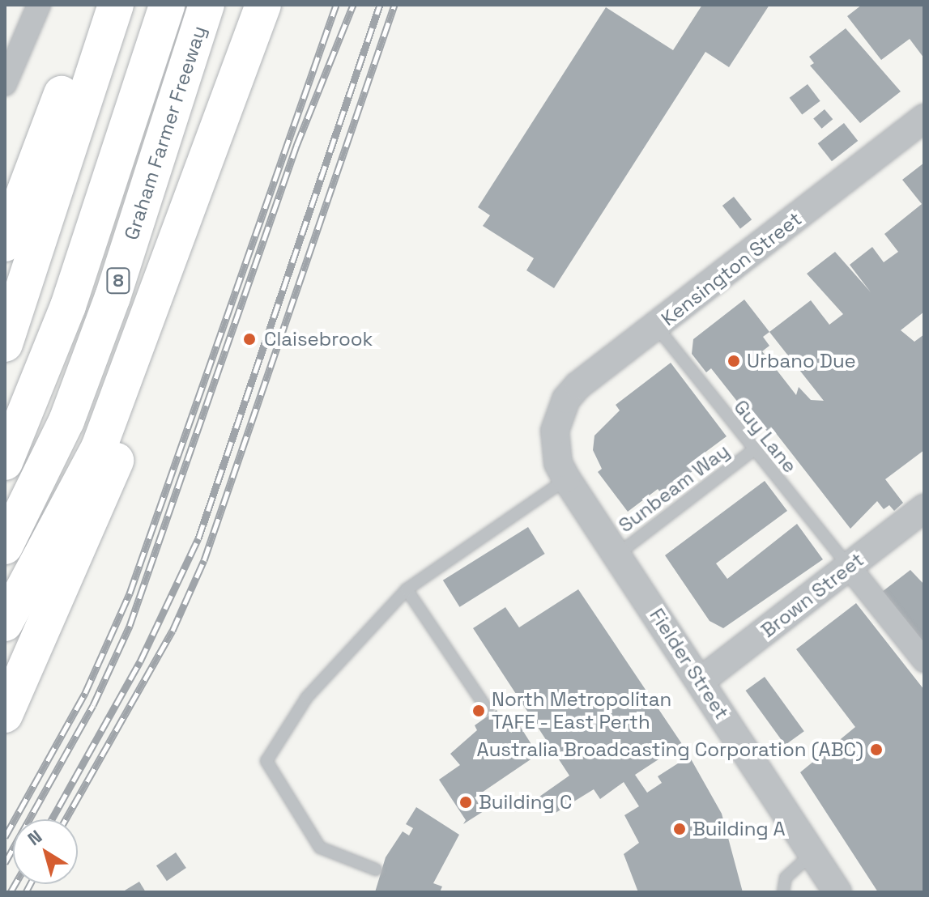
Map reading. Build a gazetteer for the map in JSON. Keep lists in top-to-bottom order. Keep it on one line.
{"streets":{"highway":["Graham Farmer Freeway","8"],"street":["Kensington Street","Brown Street","Fielder Street"],"lane":["Guy Lane","Sunbeam Way"]},"crossings":[["Kensington Street","Guy Lane"],["Kensington Street","Fielder Street"],["Guy Lane","Sunbeam Way"],["Guy Lane","Brown Street"],["Sunbeam Way","Fielder Street"],["Brown Street","Fielder Street"]],"places":["Claisebrook","Urbano Due","North Metropolitan TAFE - East Perth","Australia Broadcasting Corporation (ABC)","Building C","Building A"],"north":"top left"}
